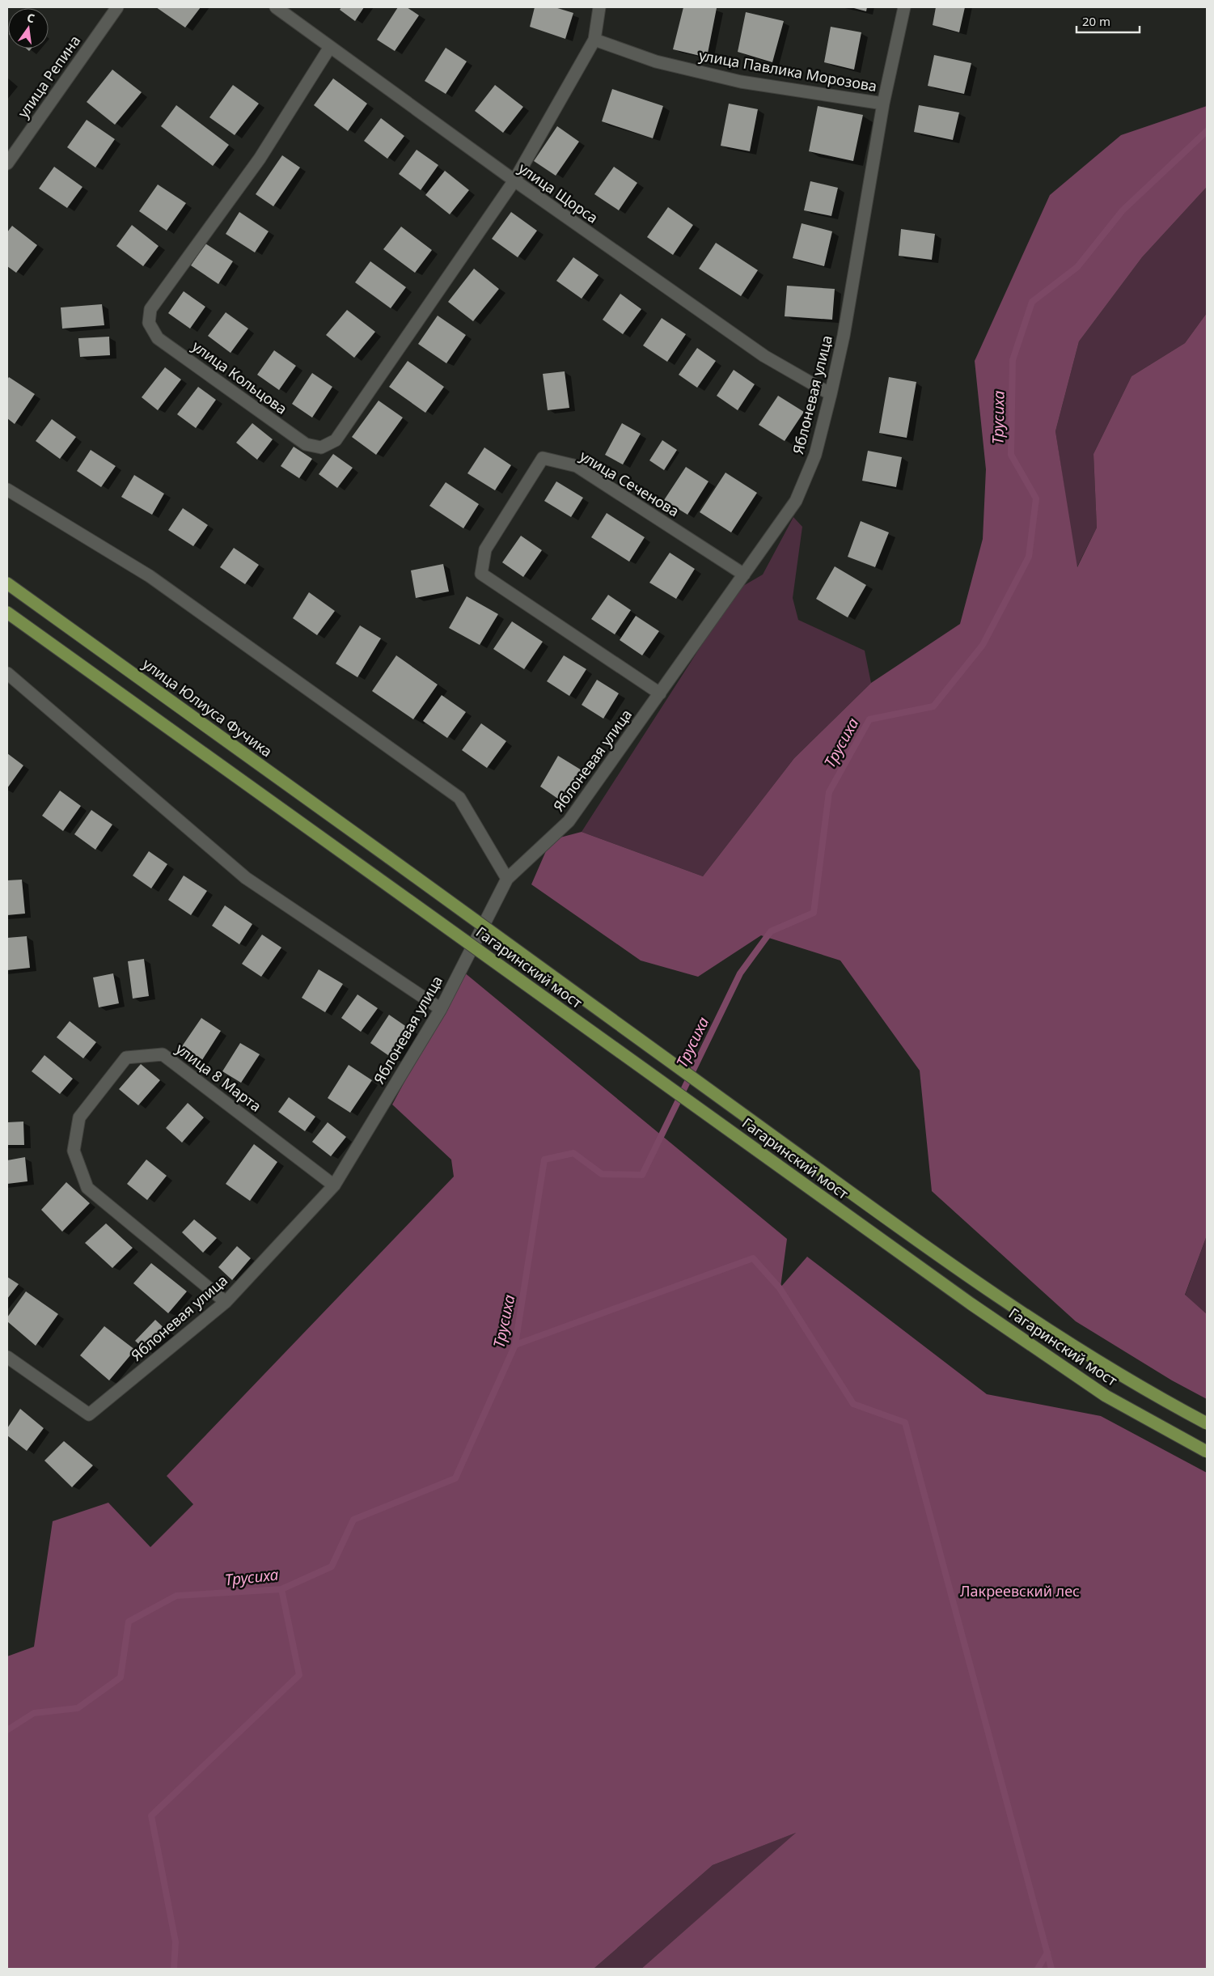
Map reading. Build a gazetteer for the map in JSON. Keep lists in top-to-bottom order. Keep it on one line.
{"streets":{"main road":["улица Юлиуса Фучика","Гагаринский мост"],"street":["улица Павлика Морозова","улица Репина","улица Щорса","улица Кольцова","Яблоневая улица","улица Сеченова","улица 8 Марта"]},"crossings":[["улица Павлика Морозова","Яблоневая улица"],["улица Щорса","улица Кольцова"],["улица Щорса","Яблоневая улица"],["Яблоневая улица","улица Сеченова"],["Яблоневая улица","улица 8 Марта"],["улица Юлиуса Фучика","Гагаринский мост"]],"water":["Трусиха"],"parks":["Лакреевский лес"],"scale_bar":"20 m","north":"top"}
